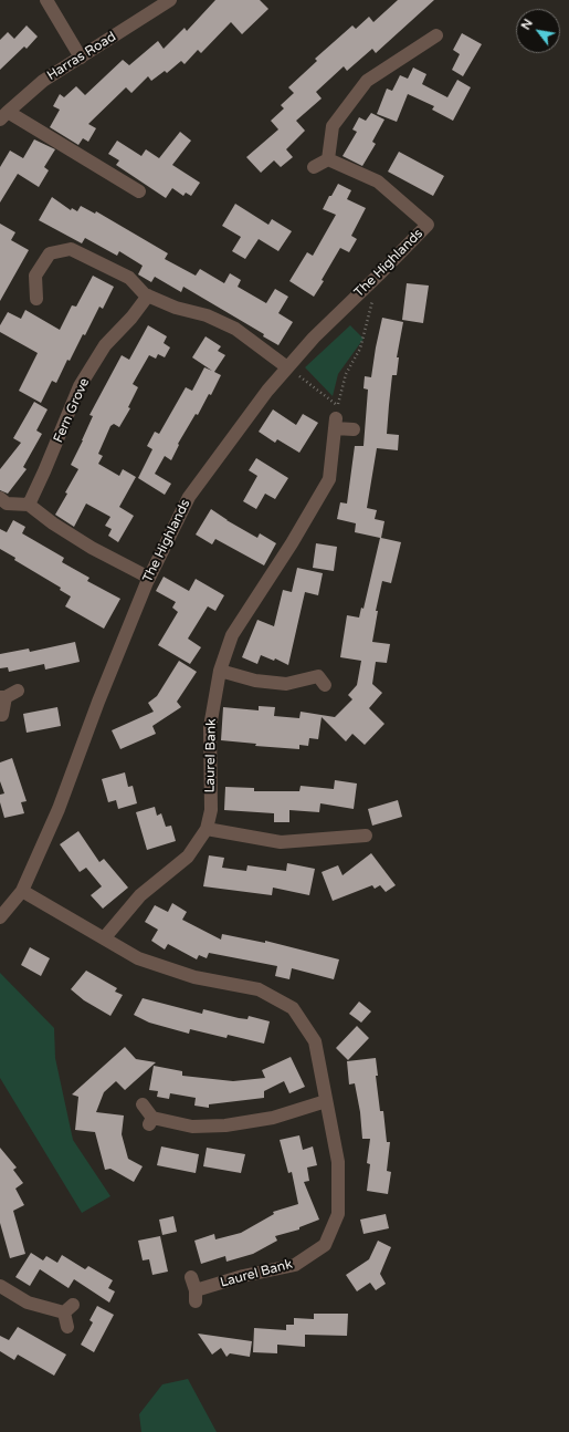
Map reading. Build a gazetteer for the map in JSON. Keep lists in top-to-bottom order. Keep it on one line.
{"streets":{"street":["Harras Road","The Highlands","Fern Grove","Laurel Bank"]},"crossings":[["The Highlands","Laurel Bank"]],"north":"top left"}
